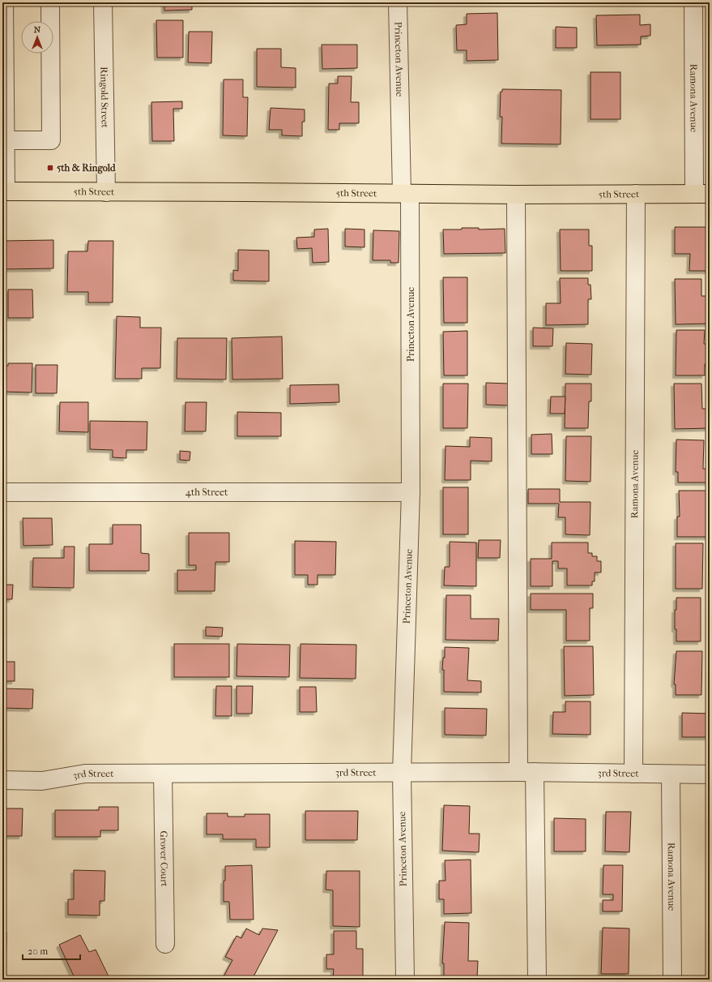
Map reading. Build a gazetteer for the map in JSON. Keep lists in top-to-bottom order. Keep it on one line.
{"streets":{"main road":["5th Street"],"street":["Princeton Avenue","Ringold Street","Ramona Avenue","4th Street","3rd Street","Grover Court"]},"crossings":[["Princeton Avenue","5th Street"],["Princeton Avenue","4th Street"],["Princeton Avenue","3rd Street"],["Ringold Street","5th Street"],["Ramona Avenue","5th Street"],["Ramona Avenue","3rd Street"],["3rd Street","Grover Court"]],"places":{"transit":["5th & Ringold"]},"scale_bar":"20 m","north":"top"}
